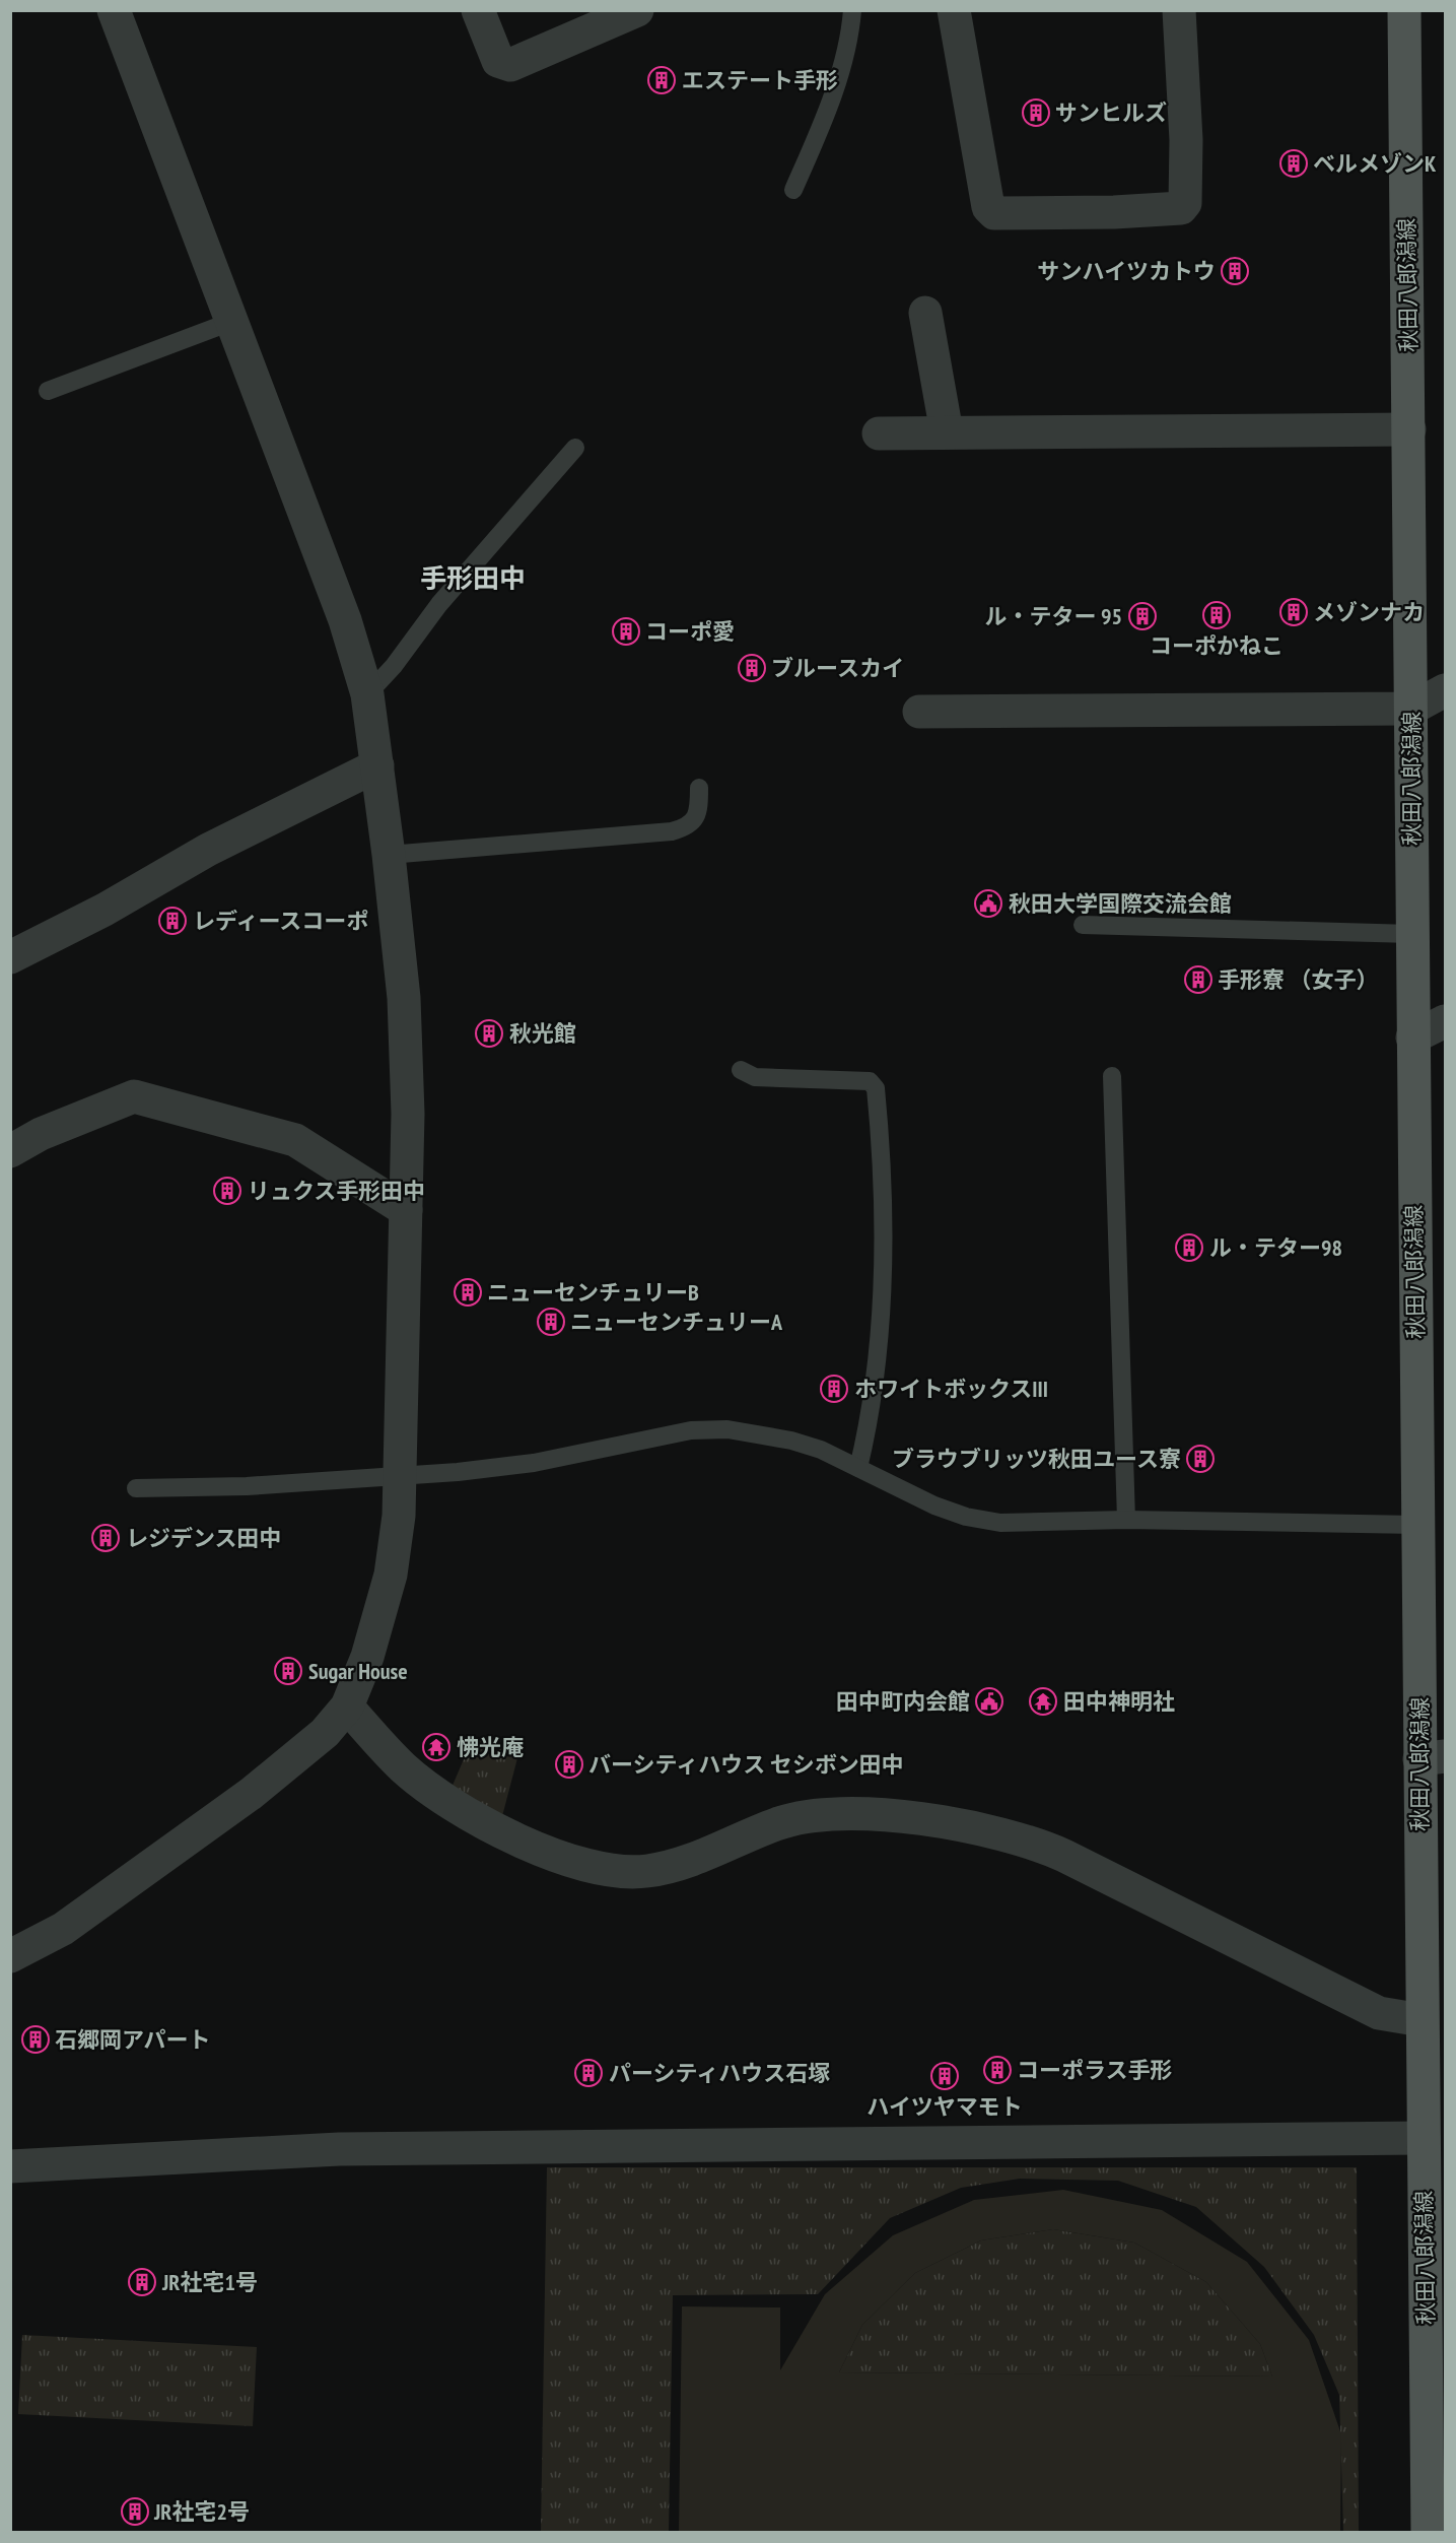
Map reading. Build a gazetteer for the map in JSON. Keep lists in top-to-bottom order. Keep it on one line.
{"streets":{"main road":["秋田八郎潟線"]},"districts":["手形田中"],"places":{"building":["エステート手形","サンヒルズ","ベルメゾンK","サンハイツカトウ","メゾンナカ","コーポかねこ","ル・テター 95","コーポ愛","ブルースカイ","レディースコーポ","手形寮 （女子）","秋光館","リュクス手形田中","ル・テター98","ニューセンチュリーB","ニューセンチュリーA","ホワイトボックスIII","ブラウブリッツ秋田ユース寮","レジデンス田中","Sugar House","バーシティハウス セシボン田中","石郷岡アパート","コーポラス手形","パーシティハウス石塚","ハイツヤマモト","JR社宅1号","JR社宅2号"],"public building":["秋田大学国際交流会館","田中町内会館"],"temple":["田中神明社","怫光庵"]}}
